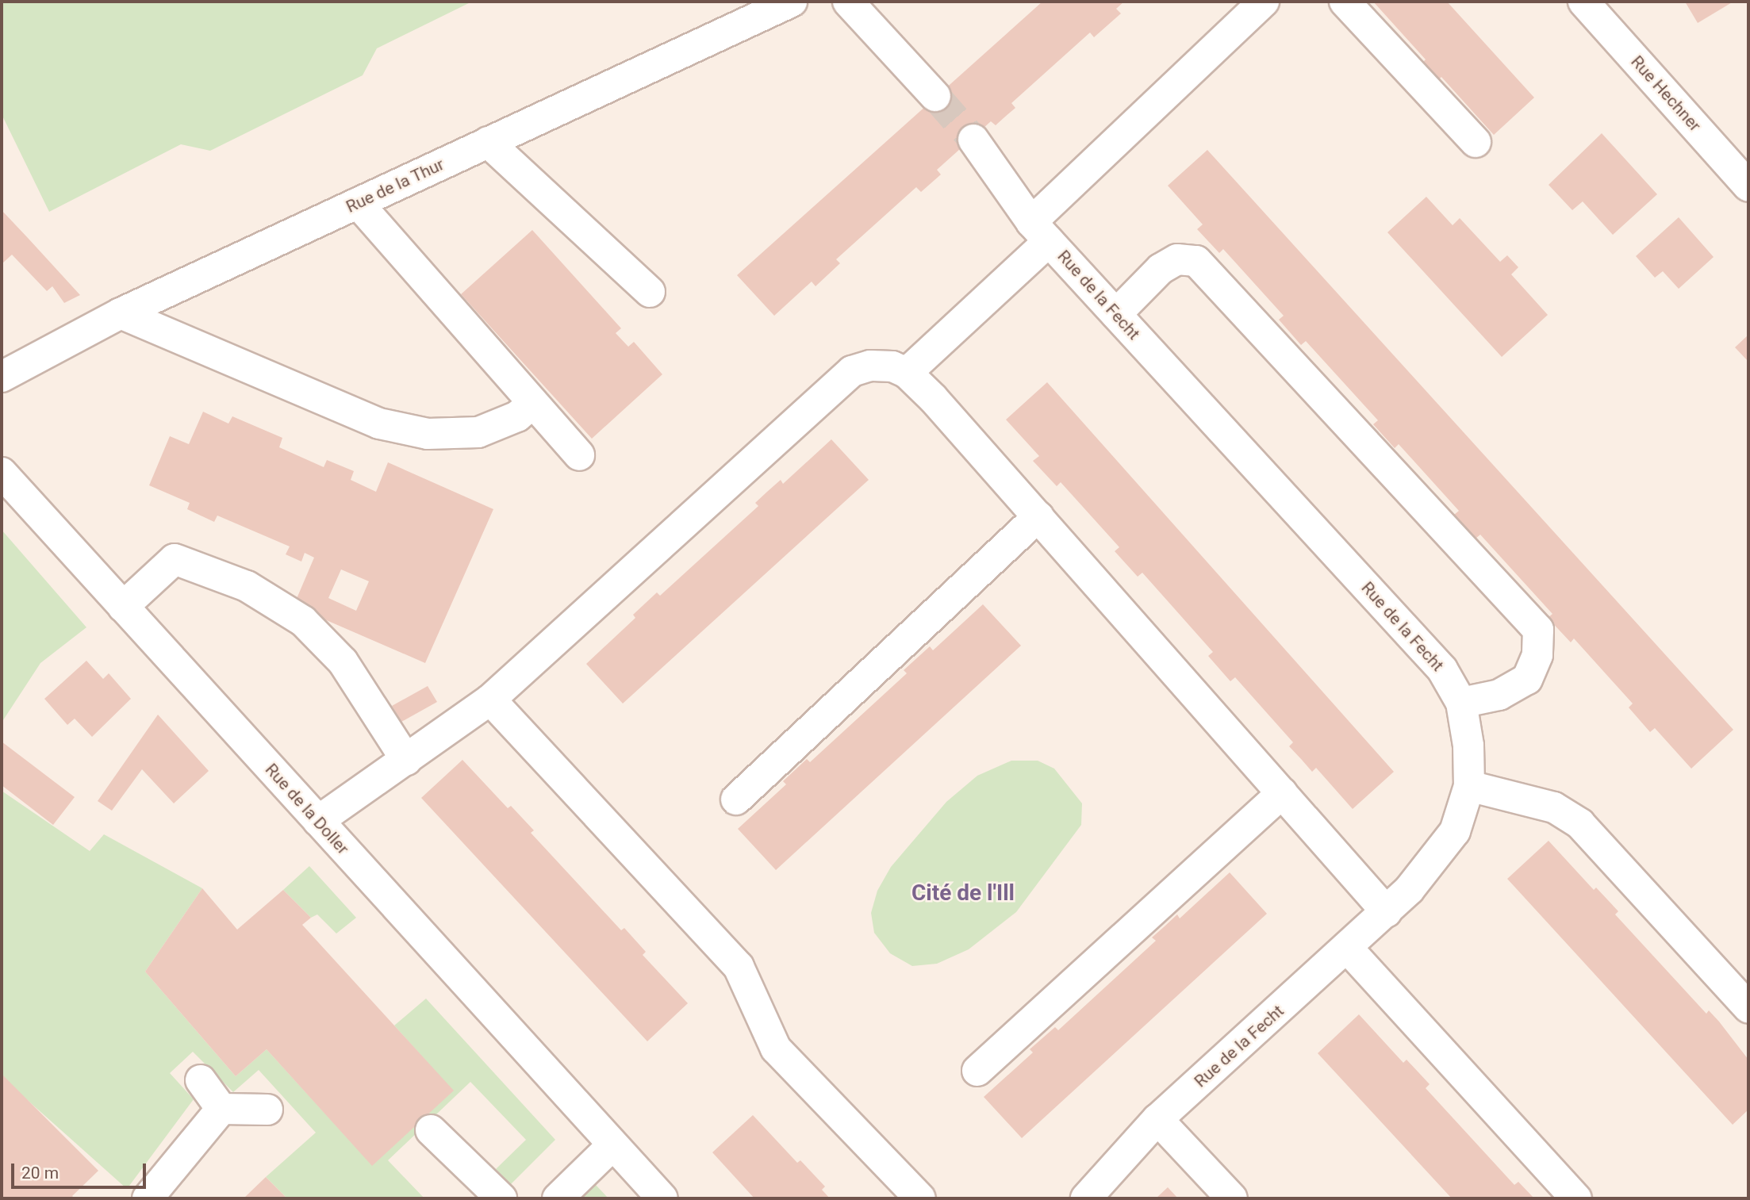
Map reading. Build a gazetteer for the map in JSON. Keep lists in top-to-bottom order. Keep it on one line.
{"streets":{"street":["Rue Hechner","Rue de la Thur","Rue de la Fecht","Rue de la Doller"]},"districts":["Cité de l'Ill"],"scale_bar":"20 m"}
